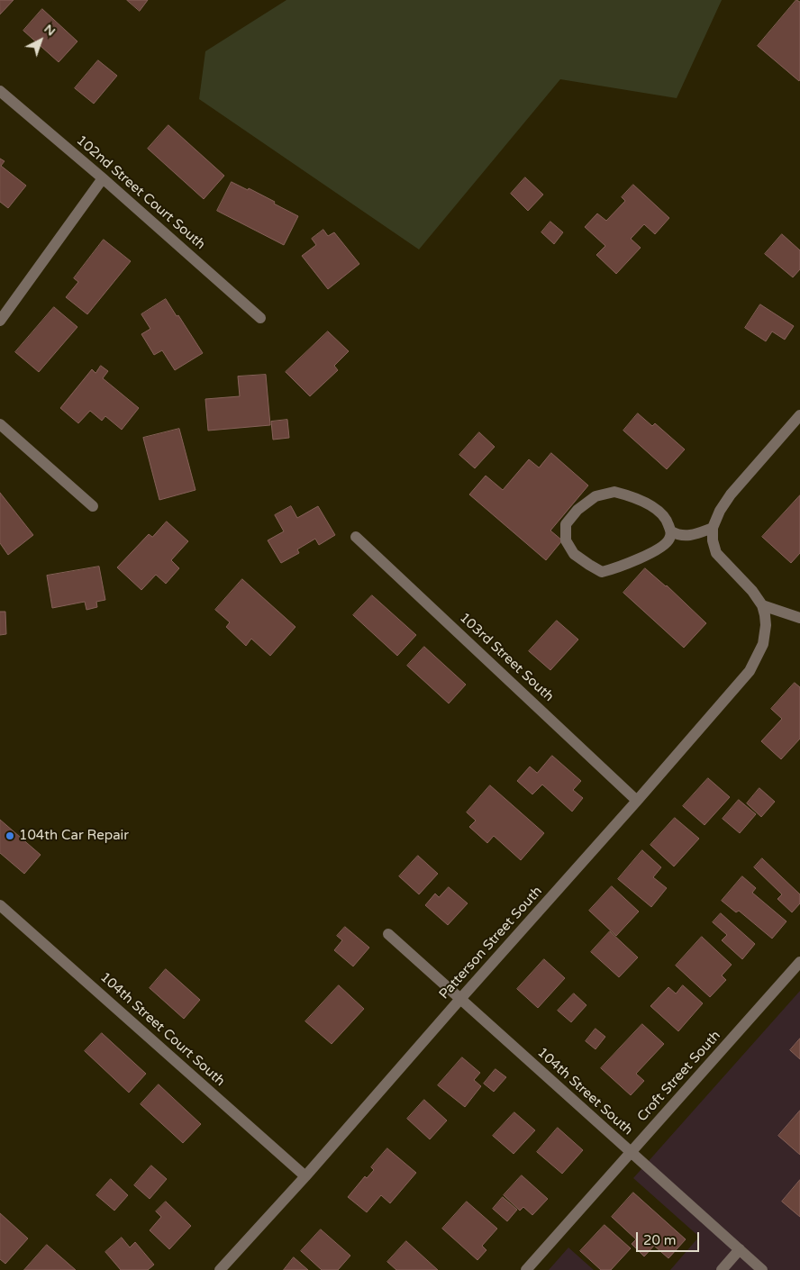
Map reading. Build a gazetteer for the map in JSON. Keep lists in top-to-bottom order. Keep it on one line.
{"streets":{"street":["102nd Street Court South","103rd Street South","Patterson Street South","104th Street Court South","Croft Street South","104th Street South"]},"crossings":[["103rd Street South","Patterson Street South"],["Patterson Street South","104th Street Court South"],["Patterson Street South","104th Street South"],["Croft Street South","104th Street South"]],"places":["104th Car Repair"],"scale_bar":"20 m","north":"top right"}
